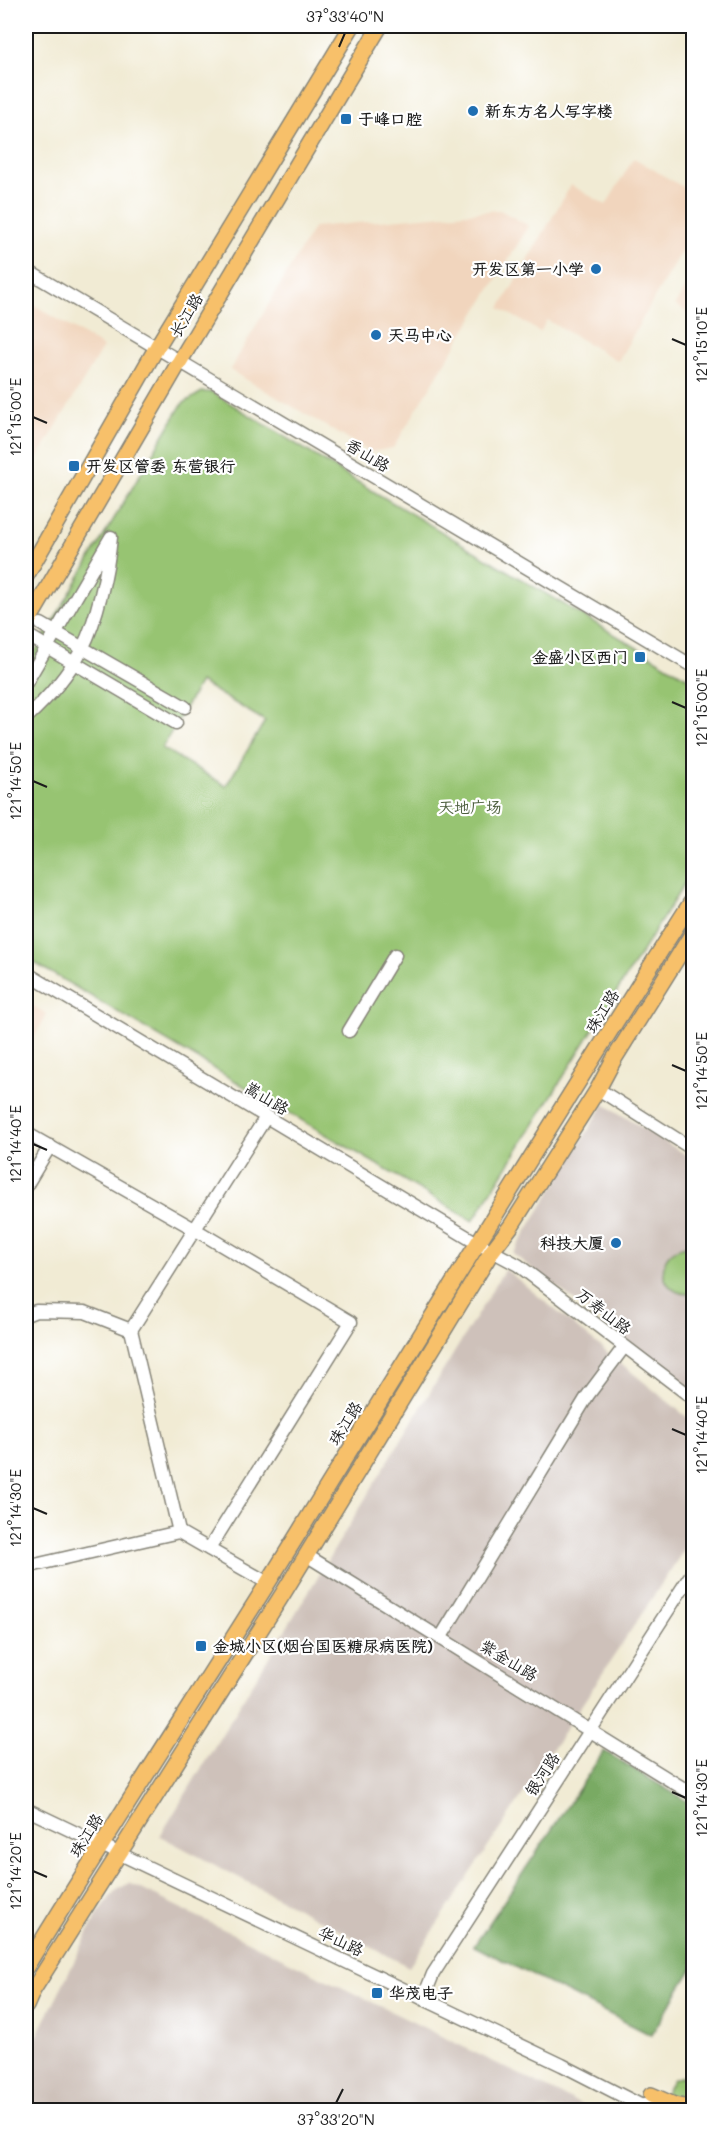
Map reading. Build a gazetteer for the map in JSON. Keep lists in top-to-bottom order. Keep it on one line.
{"streets":{"main road":["长江路","珠江路"],"street":["香山路","嵩山路","万寿山路","紫金山路","银河路","华山路"]},"crossings":[["长江路","香山路"],["珠江路","嵩山路"],["珠江路","华山路"],["嵩山路","万寿山路"],["紫金山路","银河路"],["银河路","华山路"]],"parks":["天地广场"],"places":{"other":["新东方名人写字楼","开发区第一小学","天马中心","科技大厦"],"transit":["于峰口腔","开发区管委 东营银行","金盛小区西门","金城小区(烟台国医糖尿病医院)","华茂电子"]},"coordinates":["37°33'40\"N","121°15'10\"E","121°15'00\"E","121°14'50\"E","121°14'40\"E","121°14'30\"E","121°14'20\"E","37°33'20\"N"]}
